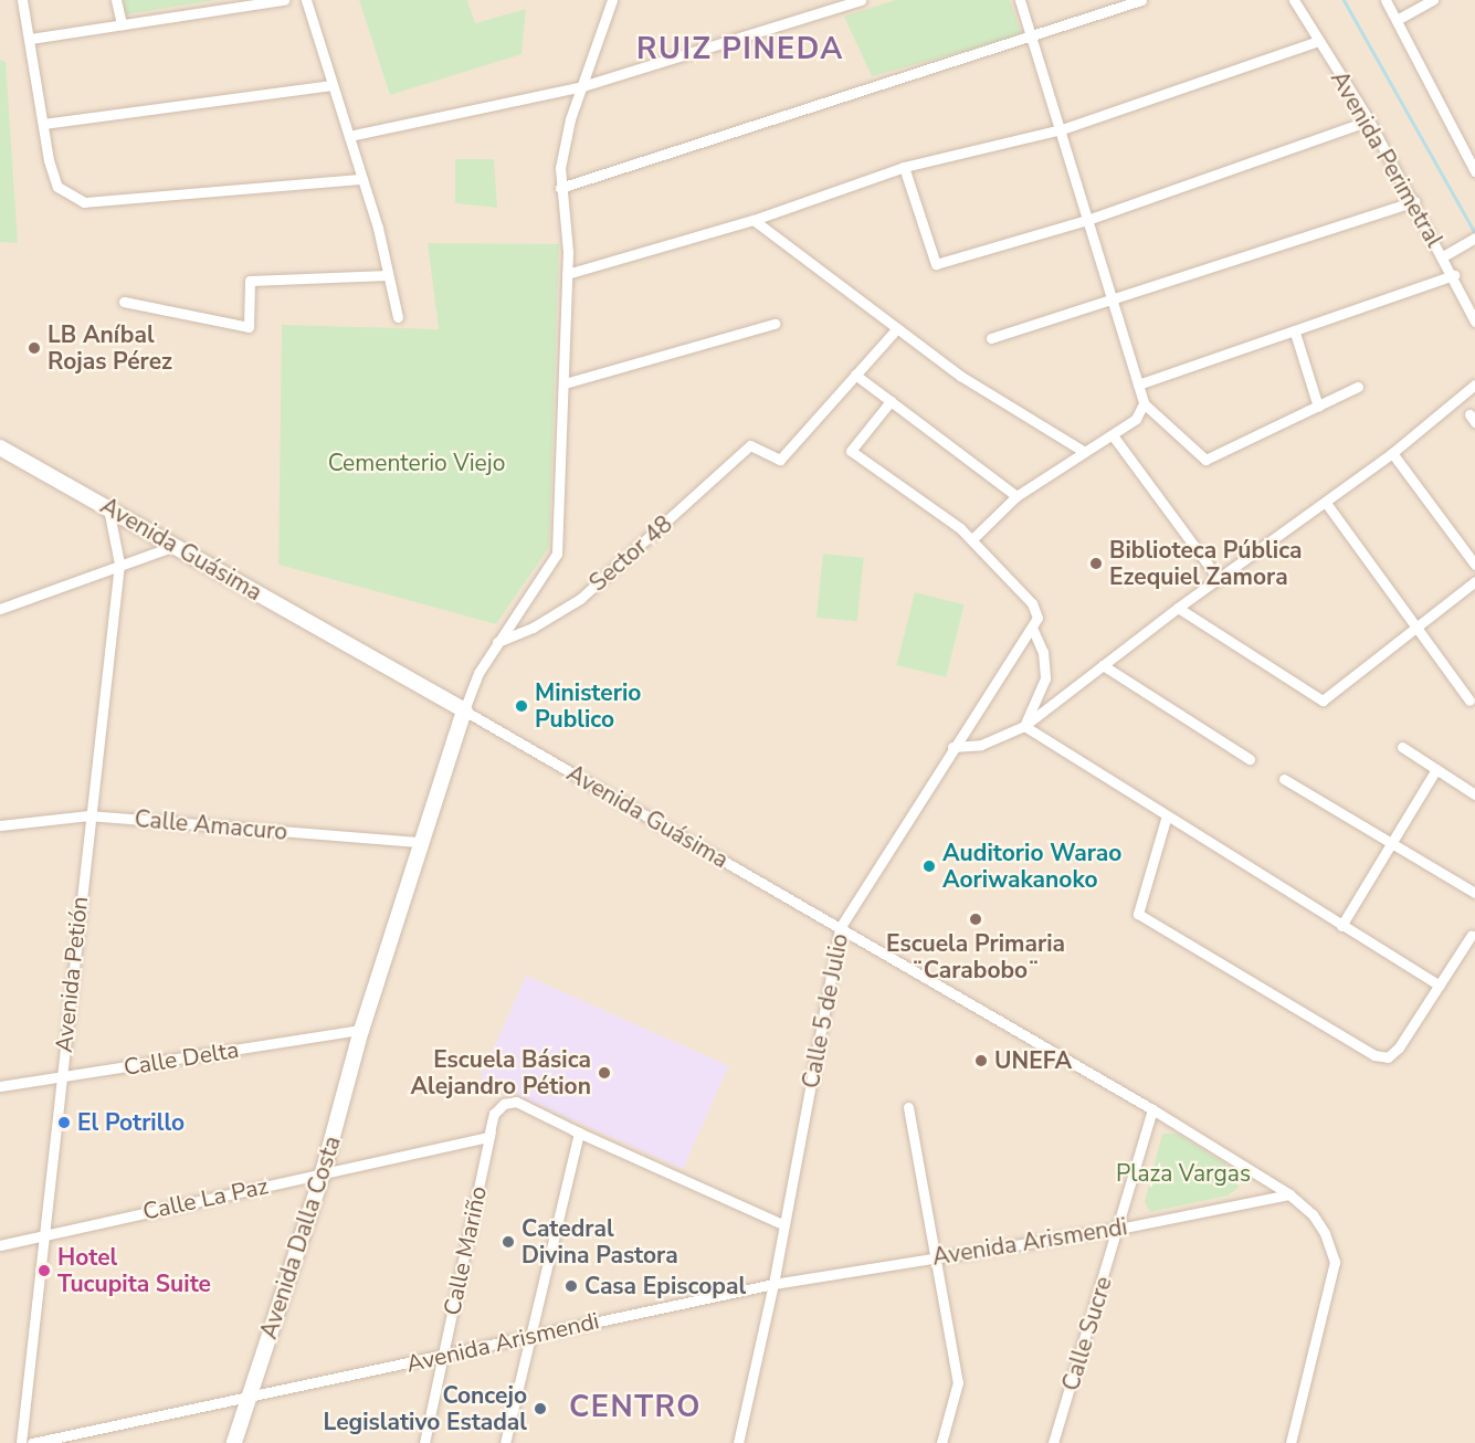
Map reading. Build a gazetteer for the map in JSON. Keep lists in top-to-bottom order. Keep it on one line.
{"streets":{"main road":["Avenida Guásima","Avenida Dalla Costa"],"street":["Avenida Perimetral","Sector 48","Calle Amacuro","Avenida Petión","Calle 5 de Julio","Calle Delta","Calle La Paz","Avenida Arismendi","Calle Mariño","Calle Sucre"]},"crossings":[["Avenida Guásima","Avenida Petión"],["Avenida Guásima","Calle 5 de Julio"],["Avenida Guásima","Avenida Dalla Costa"],["Avenida Guásima","Avenida Arismendi"],["Avenida Guásima","Calle Sucre"],["Calle Amacuro","Avenida Petión"],["Calle Amacuro","Avenida Dalla Costa"],["Avenida Petión","Calle Delta"],["Avenida Petión","Calle La Paz"],["Calle 5 de Julio","Avenida Arismendi"],["Calle Delta","Avenida Dalla Costa"],["Calle La Paz","Avenida Dalla Costa"],["Calle La Paz","Calle Mariño"],["Avenida Dalla Costa","Avenida Arismendi"],["Avenida Arismendi","Calle Mariño"],["Avenida Arismendi","Calle Sucre"]],"districts":["RUIZ PINEDA","CENTRO"],"parks":["Cementerio Viejo","Plaza Vargas"],"places":["LB Aníbal Rojas Pérez","Biblioteca Pública Ezequiel Zamora","Ministerio Publico","Auditorio Warao Aoriwakanoko","Escuela Primaria ¨Carabobo¨","UNEFA","Escuela Básica Alejandro Pétion","El Potrillo","Catedral Divina Pastora","Hotel Tucupita Suite","Casa Episcopal","Concejo Legislativo Estadal"]}
